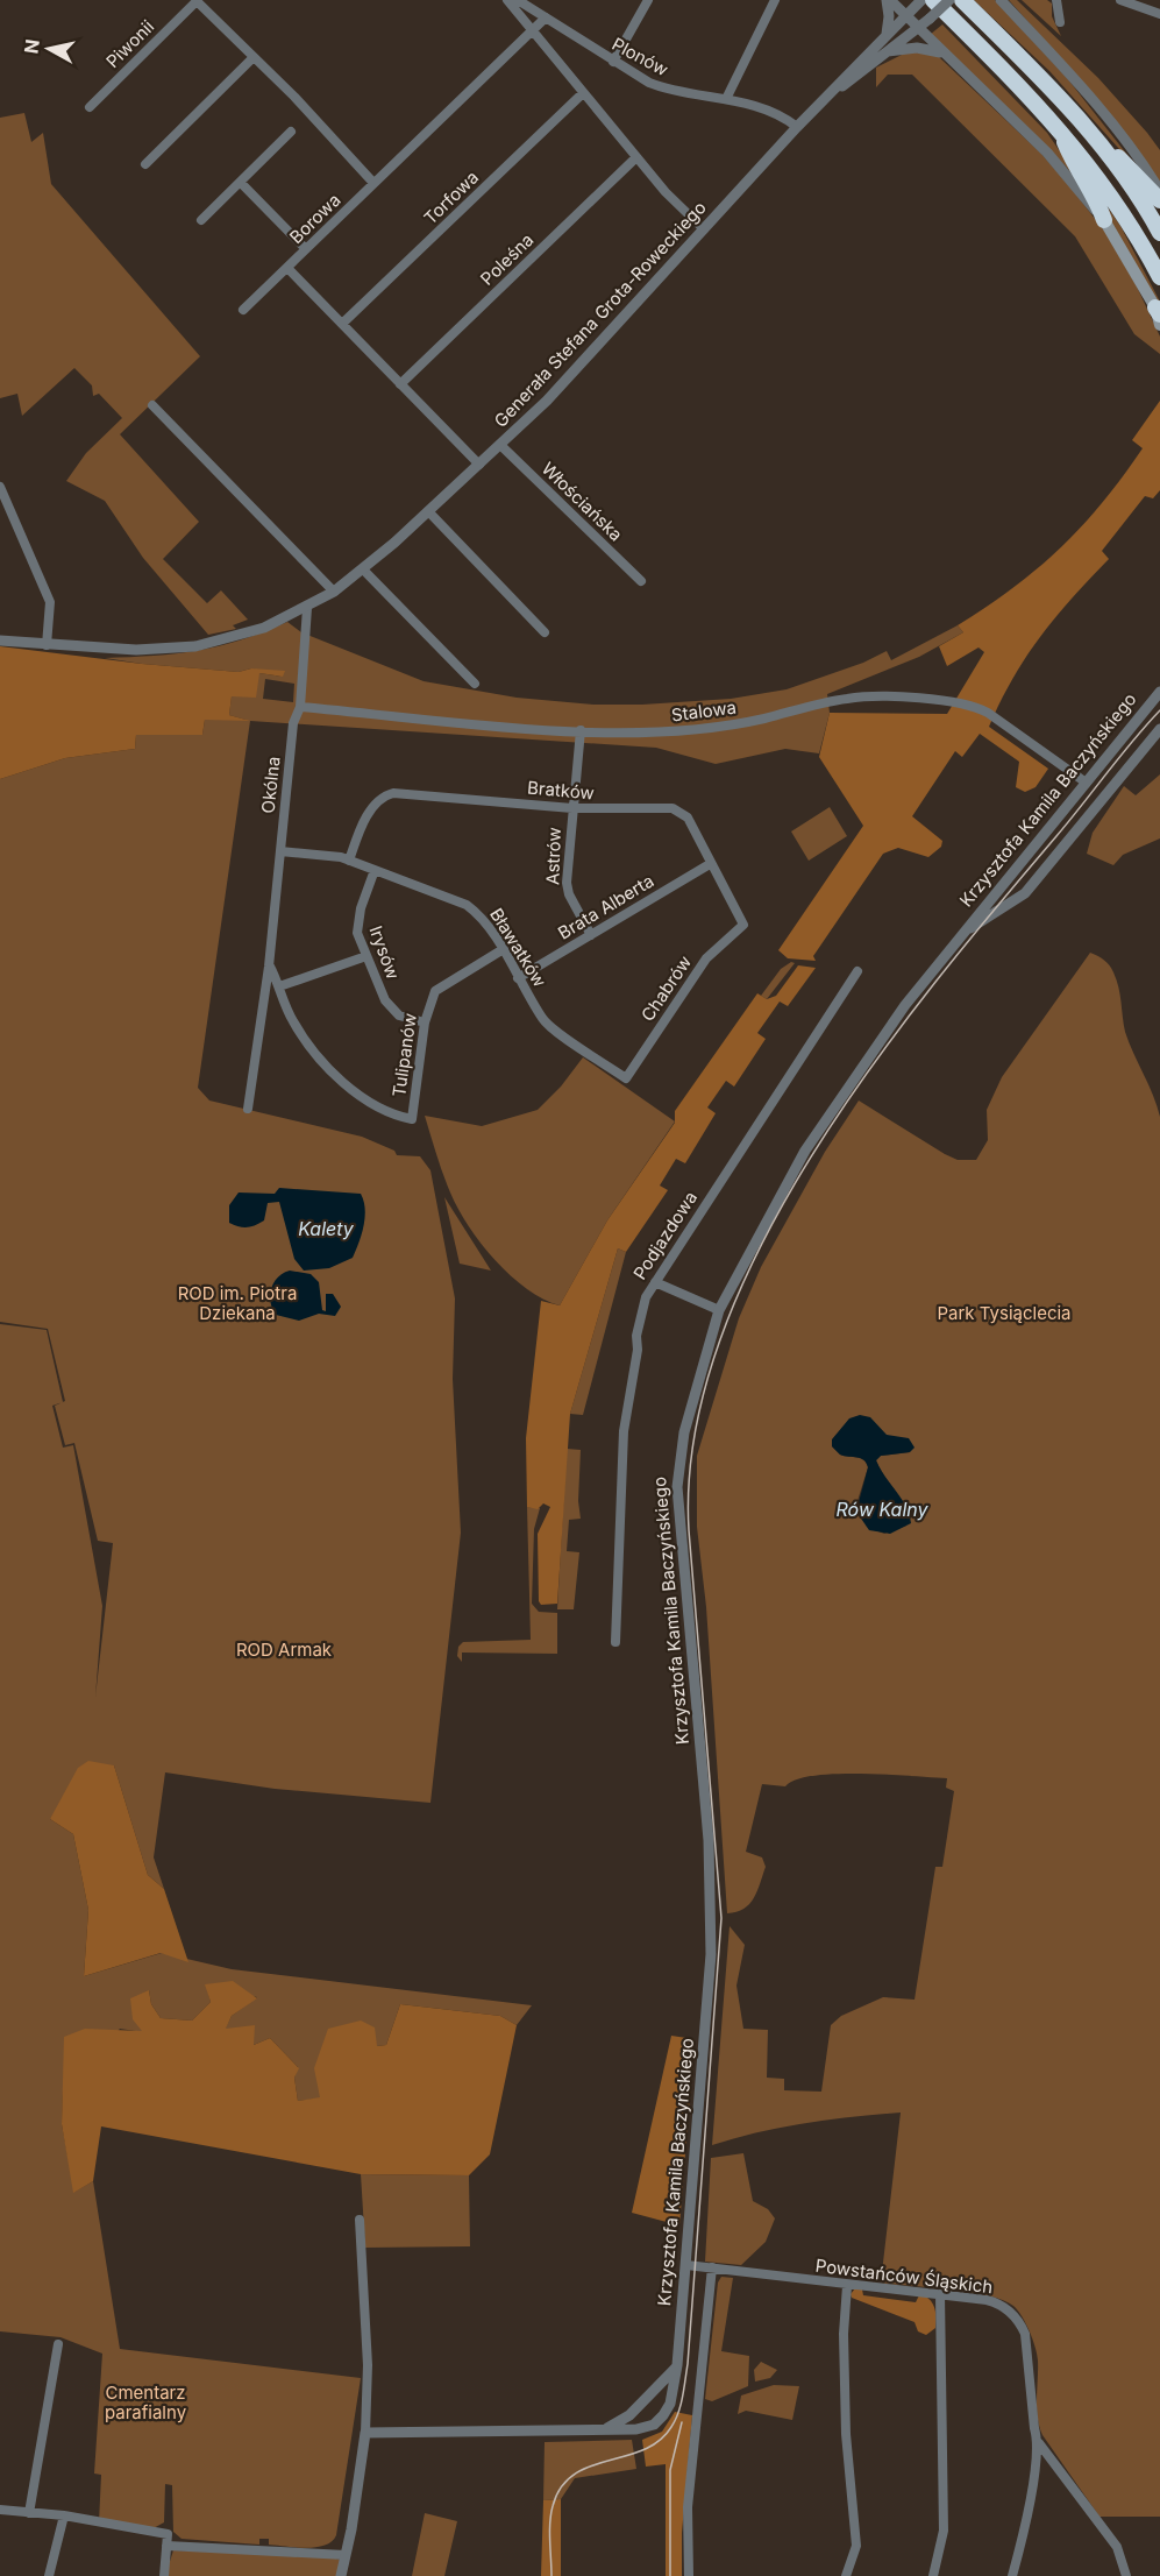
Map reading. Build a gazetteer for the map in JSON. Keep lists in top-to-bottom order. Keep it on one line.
{"streets":{"street":["Piwonii","Plonów","Torfowa","Borowa","Poleśna","Generała Stefana Grota-Roweckiego","Włościańska","Stalowa","Okólna","Bratków","Krzysztofa Kamila Baczyńskiego","Astrów","Brata Alberta","Bławatków","Irysów","Chabrów","Tulipanów","Podjazdowa","Powstańców Śląskich"]},"crossings":[["Piwonii","Borowa"],["Plonów","Borowa"],["Plonów","Generała Stefana Grota-Roweckiego"],["Torfowa","Borowa"],["Borowa","Poleśna"],["Borowa","Generała Stefana Grota-Roweckiego"],["Generała Stefana Grota-Roweckiego","Włościańska"],["Generała Stefana Grota-Roweckiego","Okólna"],["Stalowa","Okólna"],["Stalowa","Krzysztofa Kamila Baczyńskiego"],["Stalowa","Astrów"],["Okólna","Bławatków"],["Bratków","Astrów"],["Bratków","Brata Alberta"],["Bratków","Bławatków"],["Bratków","Chabrów"],["Krzysztofa Kamila Baczyńskiego","Powstańców Śląskich"],["Astrów","Brata Alberta"],["Brata Alberta","Bławatków"],["Bławatków","Irysów"],["Bławatków","Chabrów"],["Bławatków","Tulipanów"],["Irysów","Tulipanów"]],"water":["Kalety","Rów Kalny"],"parks":["ROD im. Piotra Dziekana","Park Tysiąclecia","ROD Armak","Cmentarz parafialny"],"north":"left"}
